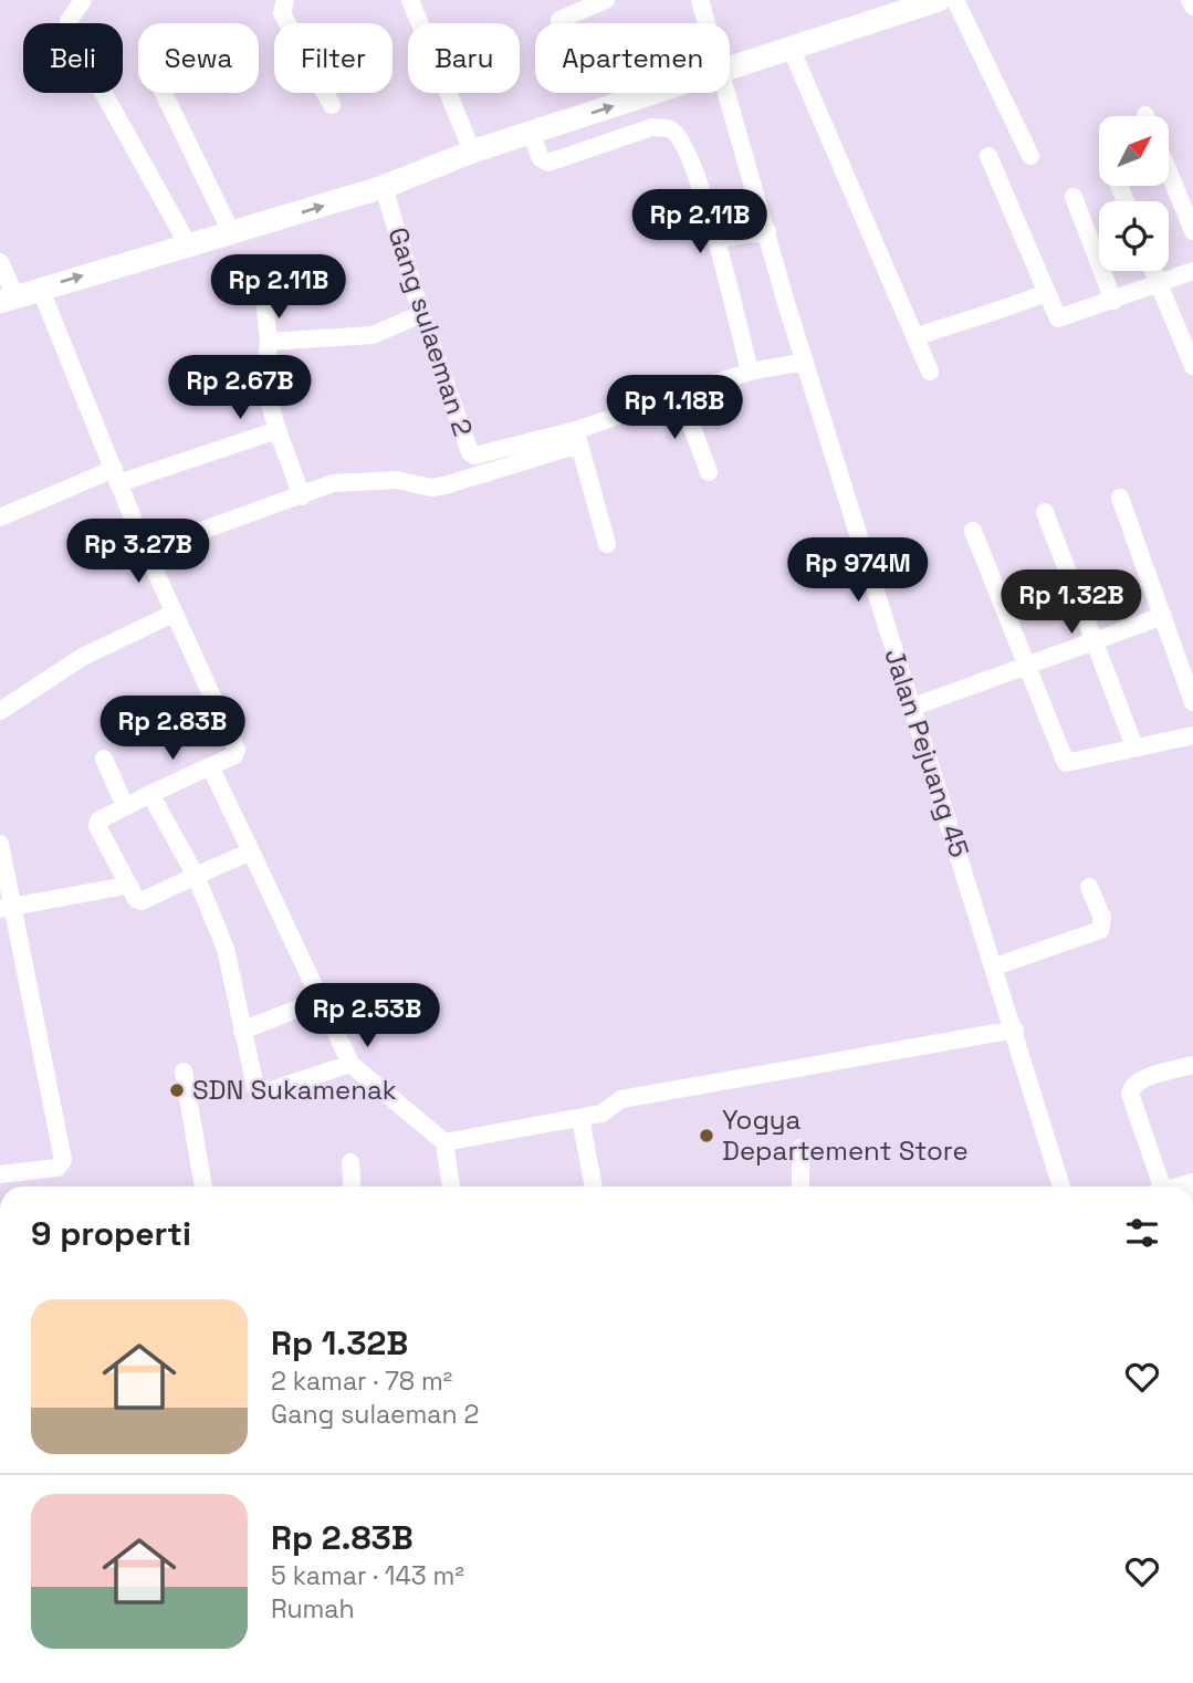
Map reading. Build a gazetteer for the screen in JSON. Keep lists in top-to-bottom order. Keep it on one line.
{"streets":{"street":["Gang sulaeman 2","Jalan Pejuang 45"]},"crossings":[["Gang sulaeman 2","Jalan Pejuang 45"]],"places":["SDN Sukamenak","Yogya Departement Store"],"north":"top right","page":{"chip":["Beli","Sewa","Filter","Baru","Apartemen"],"price":["Rp 2.11B","Rp 2.11B","Rp 2.67B","Rp 1.18B","Rp 3.27B","Rp 974M","Rp 1.32B","Rp 2.83B","Rp 2.53B"],"heading":"9 properti","list":[{"name":"Rp 1.32B","note":"2 kamar · 78 m² · Gang sulaeman 2"},{"name":"Rp 2.83B","note":"5 kamar · 143 m² · Rumah"}]}}
